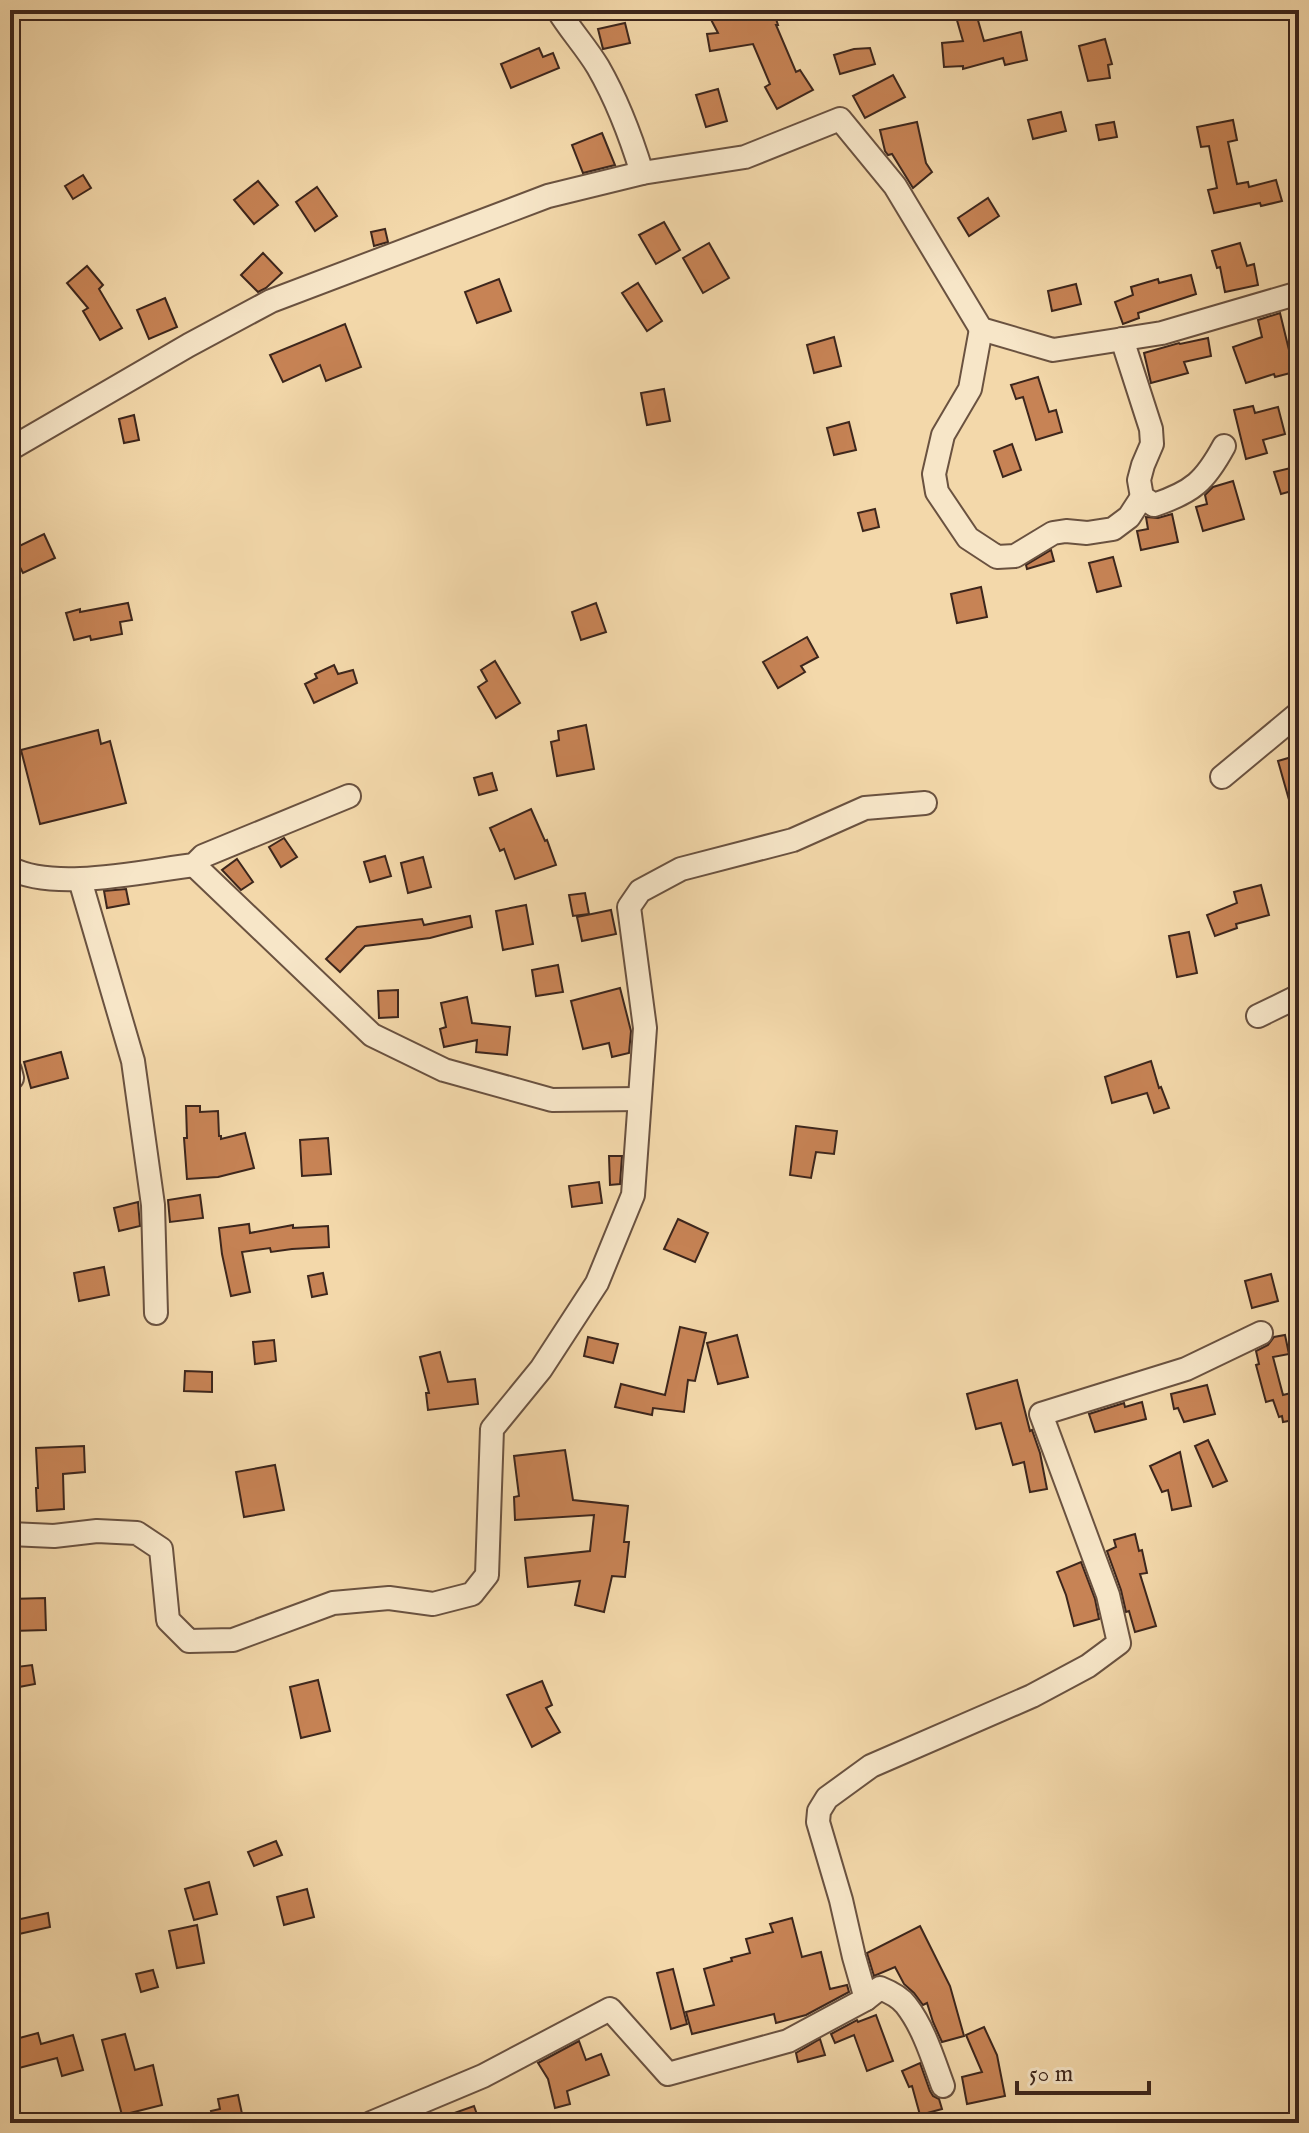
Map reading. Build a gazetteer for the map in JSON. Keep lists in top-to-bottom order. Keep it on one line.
{"scale_bar":"50 m"}
